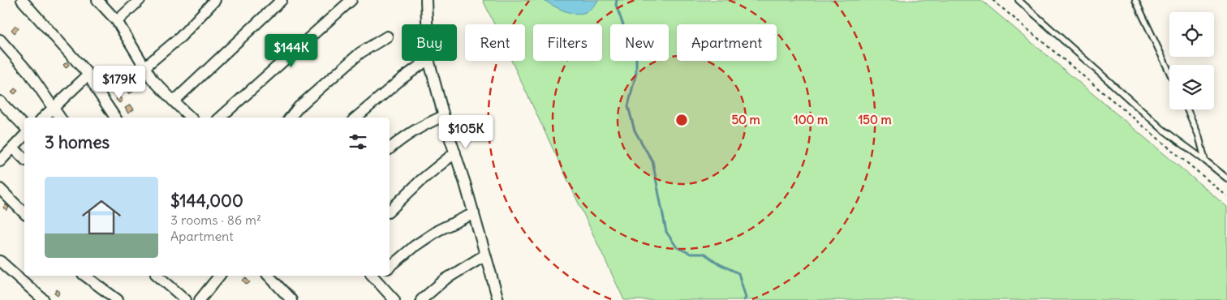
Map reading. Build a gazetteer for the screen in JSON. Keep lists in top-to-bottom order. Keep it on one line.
{"page":{"chip":["Buy","Rent","Filters","New","Apartment"],"price":["$144K","$179K","$105K"],"heading":"3 homes","list":[{"name":"$144,000","note":"3 rooms · 86 m² · Apartment"}]},"rings":["50 m","100 m","150 m"]}
